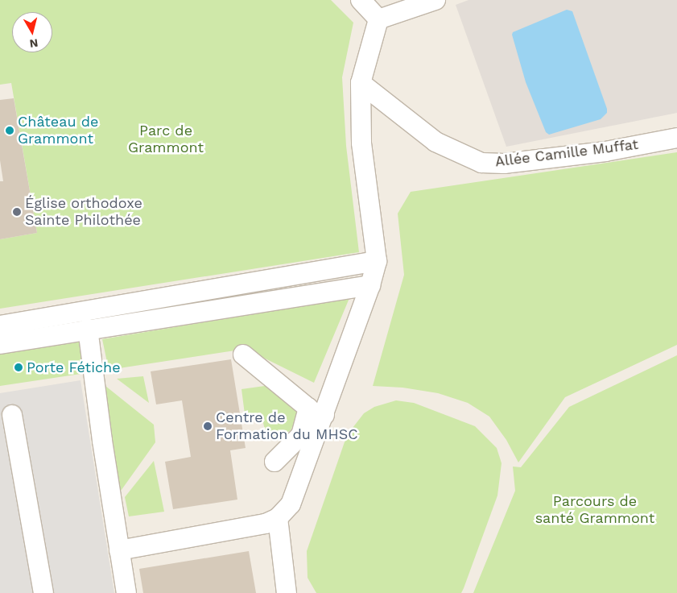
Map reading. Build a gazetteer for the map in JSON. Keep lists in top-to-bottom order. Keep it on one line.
{"streets":{"street":["Allée Camille Muffat"]},"parks":["Parc de Grammont","Parcours de santé Grammont"],"places":["Château de Grammont","Église orthodoxe Sainte Philothée","Porte Fétiche","Centre de Formation du MHSC"],"north":"bottom"}
